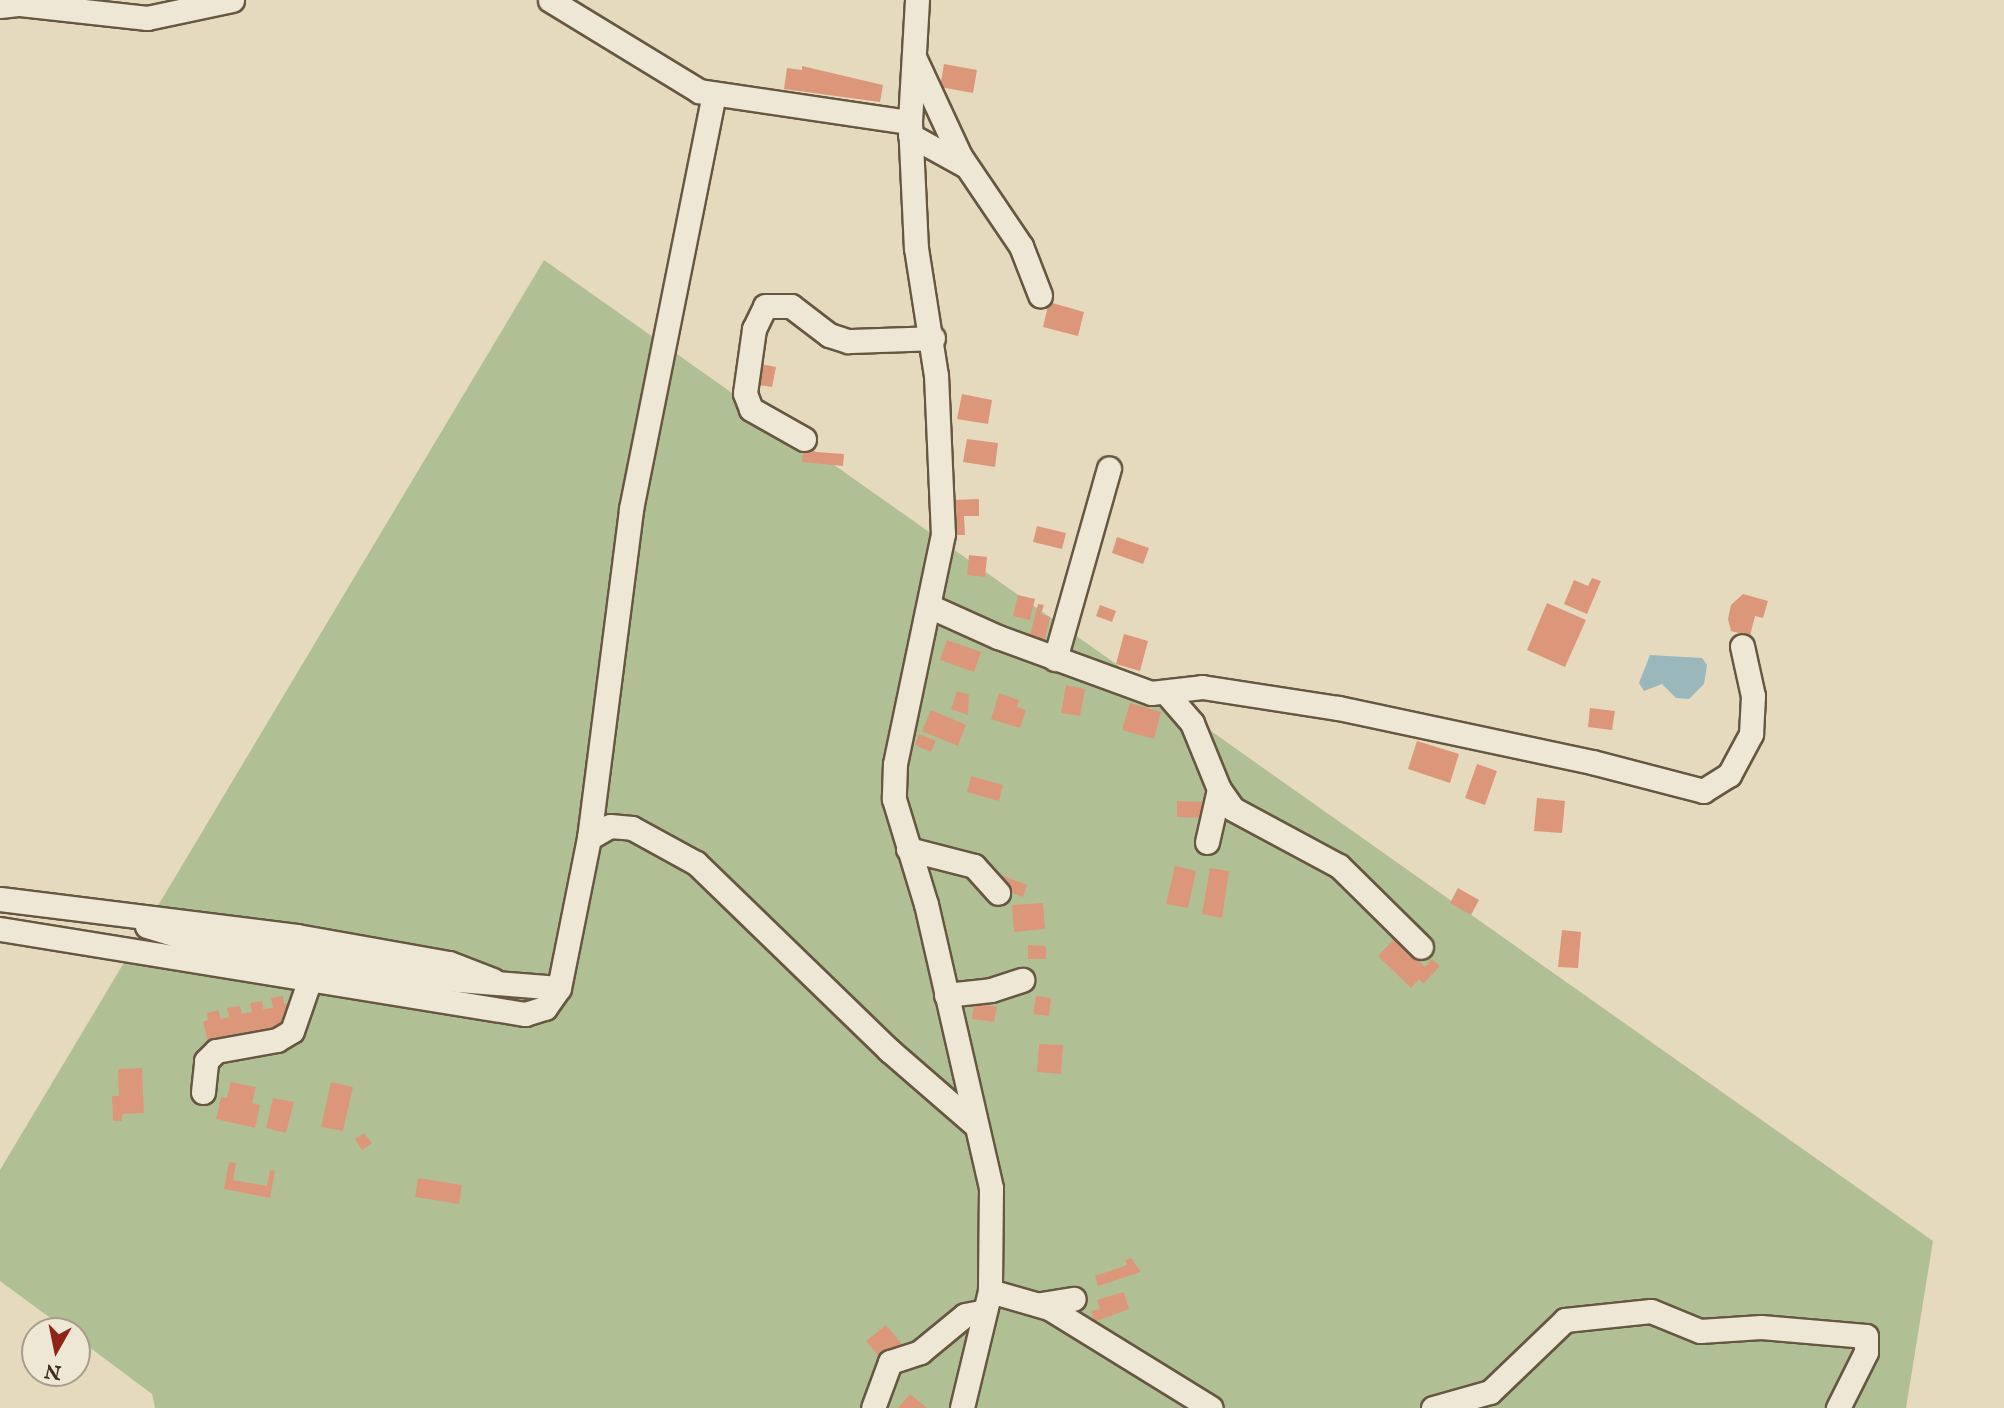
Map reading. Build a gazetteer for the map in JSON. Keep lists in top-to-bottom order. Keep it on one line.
{"north":"bottom"}
